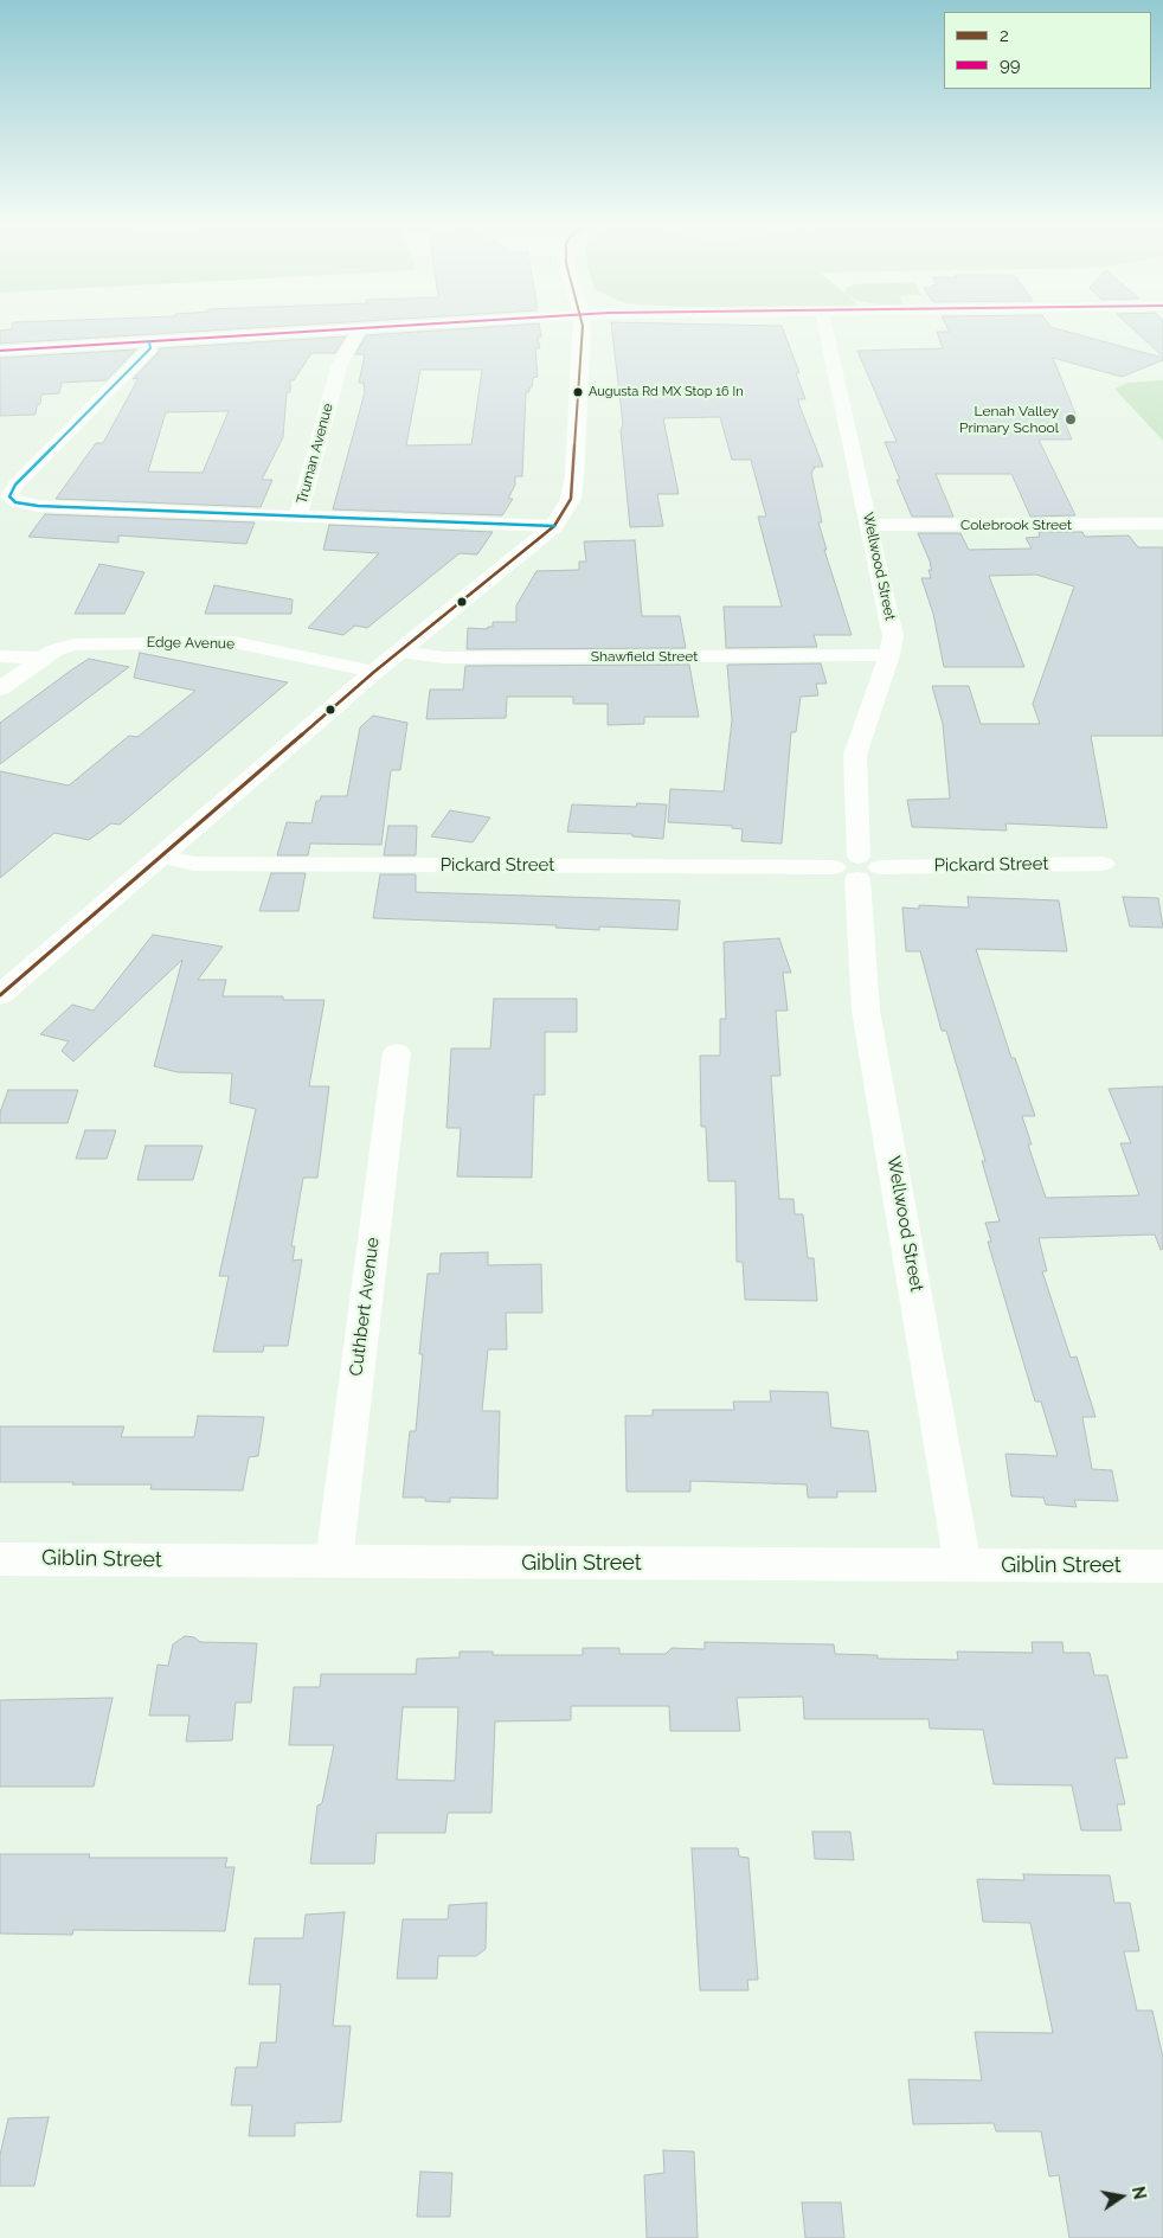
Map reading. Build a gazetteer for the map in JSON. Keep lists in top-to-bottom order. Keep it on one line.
{"streets":{"street":["Truman Avenue","Colebrook Street","Wellwood Street","Edge Avenue","Shawfield Street","Pickard Street","Cuthbert Avenue","Giblin Street"]},"crossings":[["Colebrook Street","Wellwood Street"],["Wellwood Street","Shawfield Street"],["Wellwood Street","Pickard Street"],["Wellwood Street","Giblin Street"],["Cuthbert Avenue","Giblin Street"]],"places":["Augusta Rd MX Stop 16 In","Lenah Valley Primary School"],"lines":["transit line 2","transit line 99"],"legend":["2","99"],"north":"right"}
